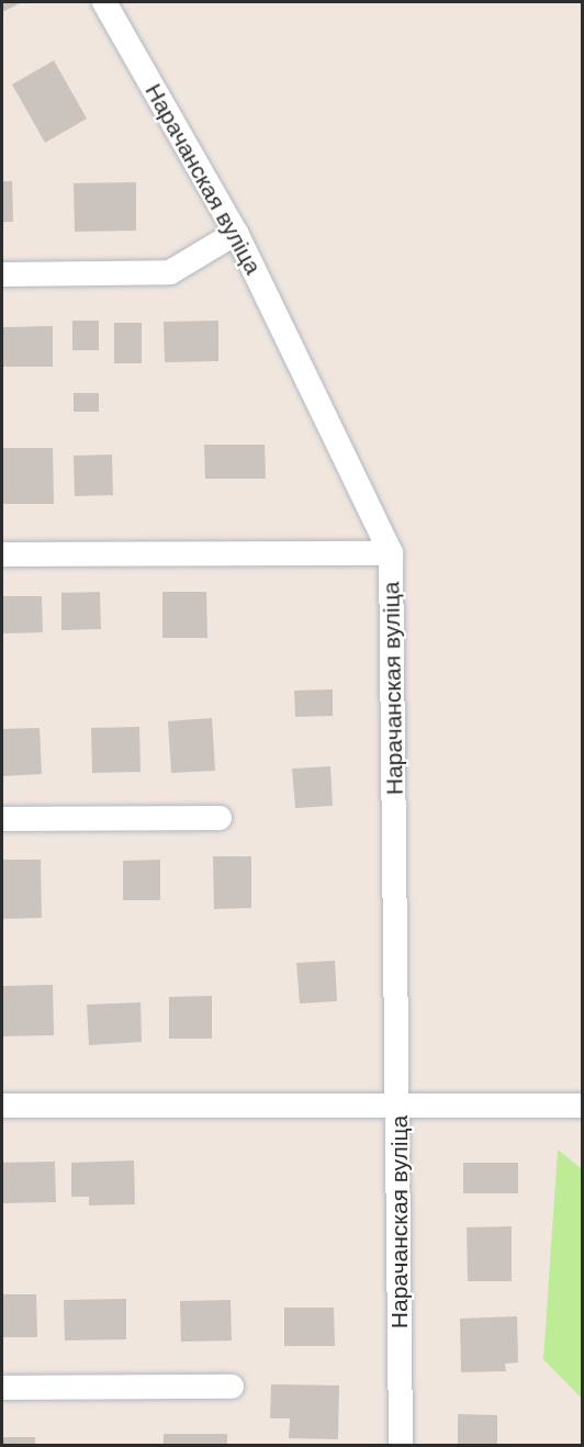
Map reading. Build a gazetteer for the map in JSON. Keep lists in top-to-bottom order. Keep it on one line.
{"streets":{"street":["Нарачанская вуліца"]}}
